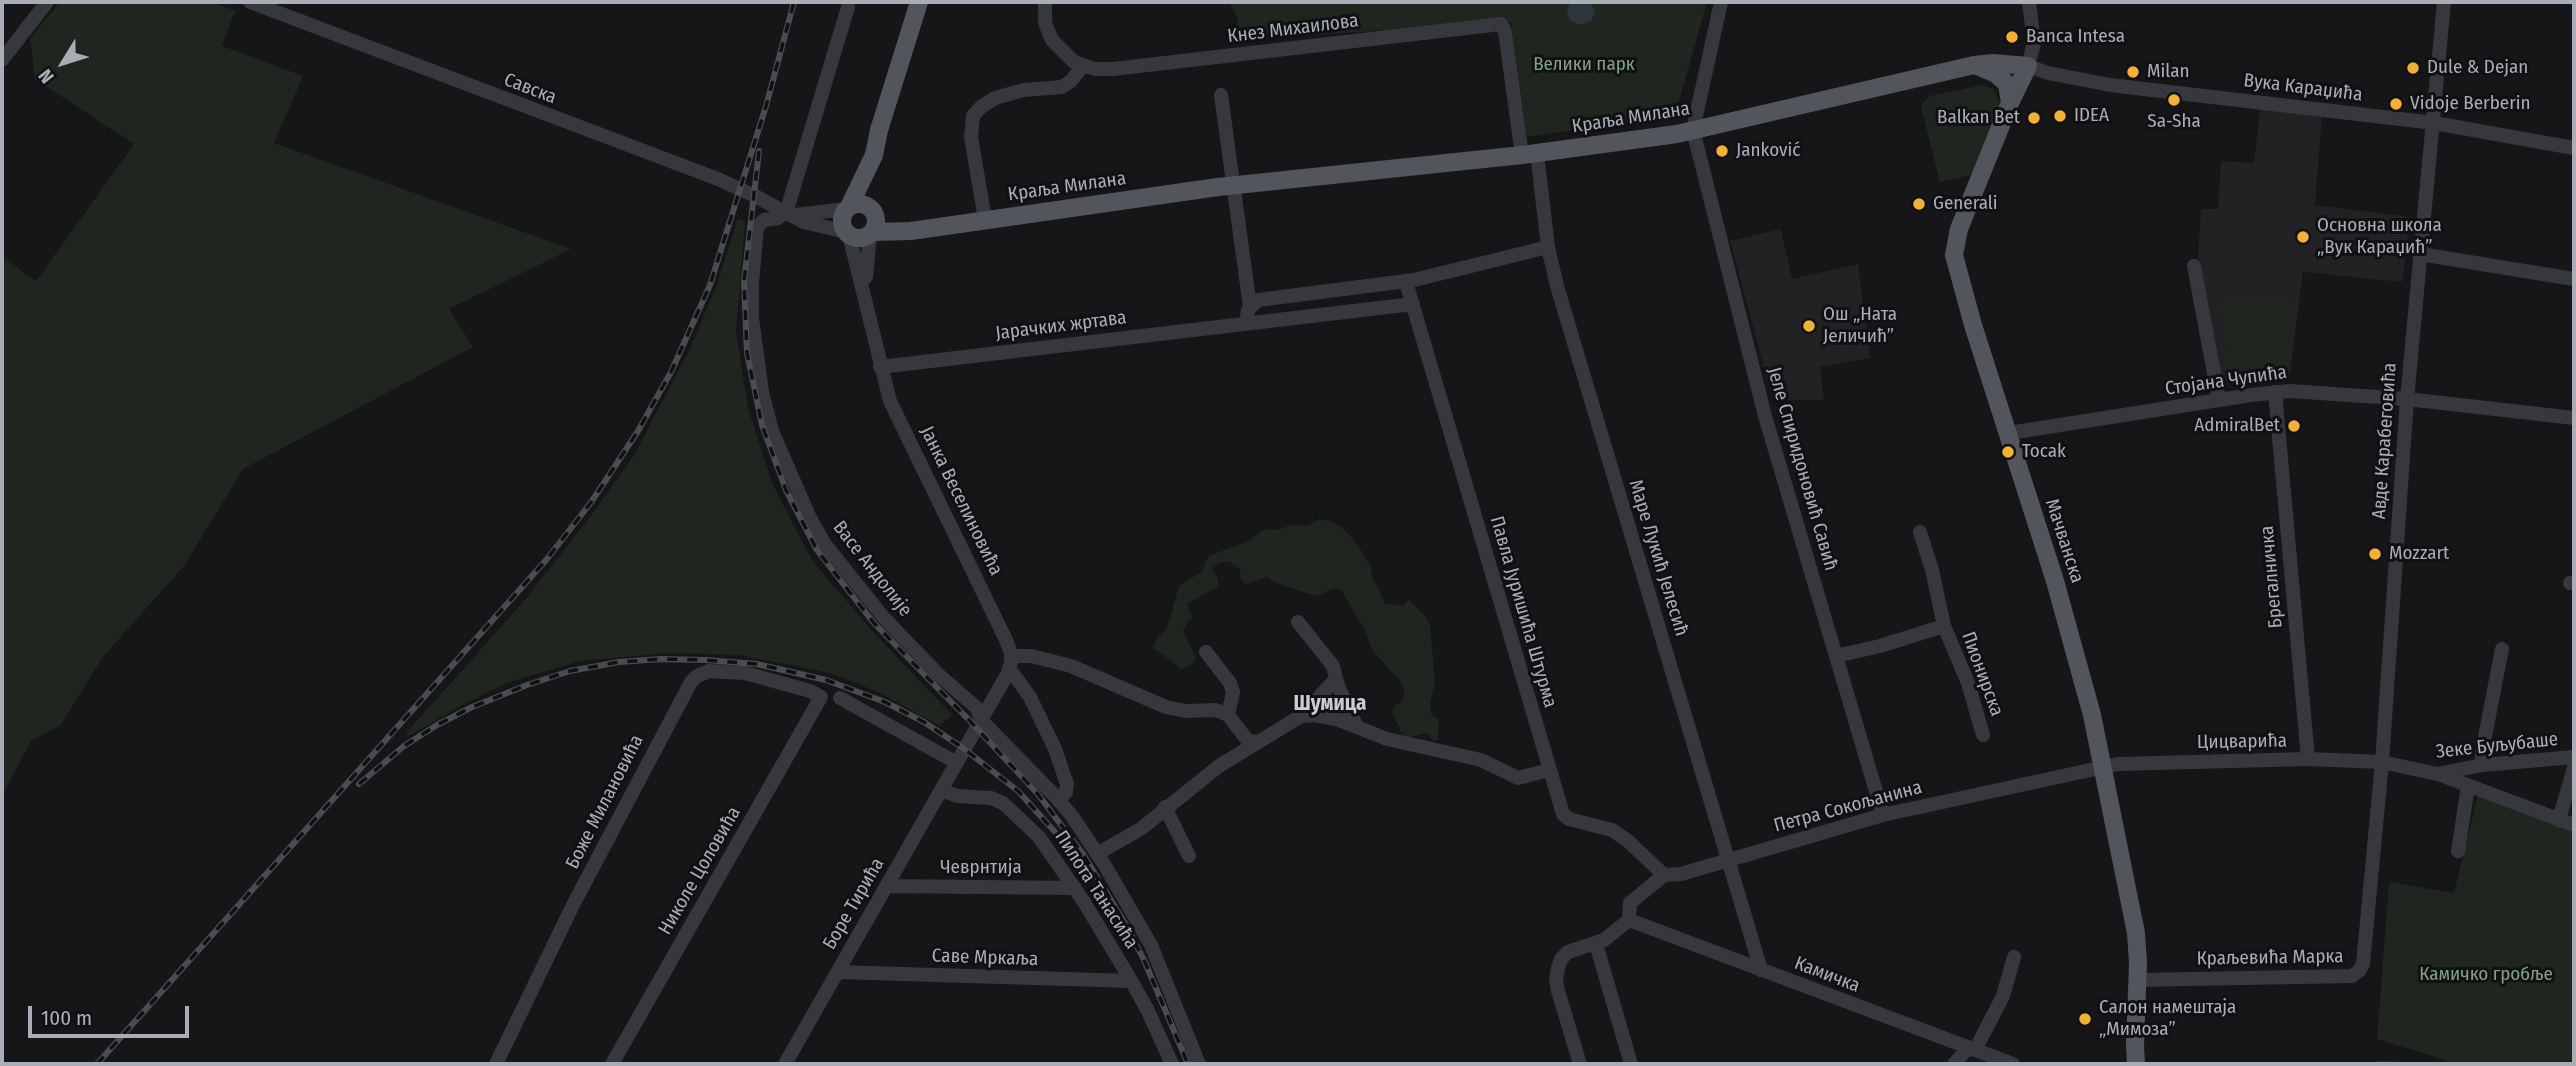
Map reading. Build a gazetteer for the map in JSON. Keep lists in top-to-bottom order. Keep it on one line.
{"streets":{"main road":["Краља Милана","Мачванска"],"street":["Кнез Михаилова","Вука Караџића","Савска","Јарачких жртава","Стојана Чупића","Авде Карабеговића","Јеле Спиридоновић Савић","Јанка Веселиновића","Маре Лукић Јелесић","Васе Андолије","Брегалничка","Павла Јуришића Штурма","Пионирска","Цицварића","Зеке Буљубаше","Боже Милановића","Петра Сокољанина","Чеврнтија","Николе Цоловића","Пилота Танасића","Боре Тирића","Саве Мркаља","Краљевића Марка","Камичка"]},"crossings":[["Кнез Михаилова","Краља Милана"],["Кнез Михаилова","Маре Лукић Јелесић"],["Вука Караџића","Краља Милана"],["Вука Караџића","Авде Карабеговића"],["Вука Караџића","Мачванска"],["Савска","Краља Милана"],["Савска","Јанка Веселиновића"],["Савска","Васе Андолије"],["Краља Милана","Јеле Спиридоновић Савић"],["Краља Милана","Јанка Веселиновића"],["Краља Милана","Мачванска"],["Краља Милана","Маре Лукић Јелесић"],["Јарачких жртава","Јанка Веселиновића"],["Јарачких жртава","Павла Јуришића Штурма"],["Стојана Чупића","Авде Карабеговића"],["Стојана Чупића","Мачванска"],["Стојана Чупића","Брегалничка"],["Авде Карабеговића","Цицварића"],["Авде Карабеговића","Зеке Буљубаше"],["Авде Карабеговића","Краљевића Марка"],["Јеле Спиридоновић Савић","Пионирска"],["Јеле Спиридоновић Савић","Петра Сокољанина"],["Мачванска","Цицварића"],["Мачванска","Петра Сокољанина"],["Мачванска","Краљевића Марка"],["Маре Лукић Јелесић","Петра Сокољанина"],["Маре Лукић Јелесић","Камичка"],["Васе Андолије","Боре Тирића"],["Брегалничка","Цицварића"],["Павла Јуришића Штурма","Петра Сокољанина"],["Цицварића","Зеке Буљубаше"],["Цицварића","Петра Сокољанина"],["Цицварића","Краљевића Марка"],["Зеке Буљубаше","Краљевића Марка"],["Боже Милановића","Николе Цоловића"],["Петра Сокољанина","Камичка"],["Чеврнтија","Пилота Танасића"],["Чеврнтија","Боре Тирића"],["Пилота Танасића","Боре Тирића"],["Пилота Танасића","Саве Мркаља"],["Боре Тирића","Саве Мркаља"]],"districts":["Шумица"],"parks":["Велики парк","Камичко гробље"],"places":["Banca Intesa","Dule & Dejan","Milan","Sa-Sha","Vidoje Berberin","IDEA","Balkan Bet","Janković","Generali","Основна школа „Вук Караџић”","Ош „Ната Јеличић”","AdmiralBet","Tocak","Mozzart","Салон намештаја „Мимоза”"],"scale_bar":"100 m","north":"bottom left"}
